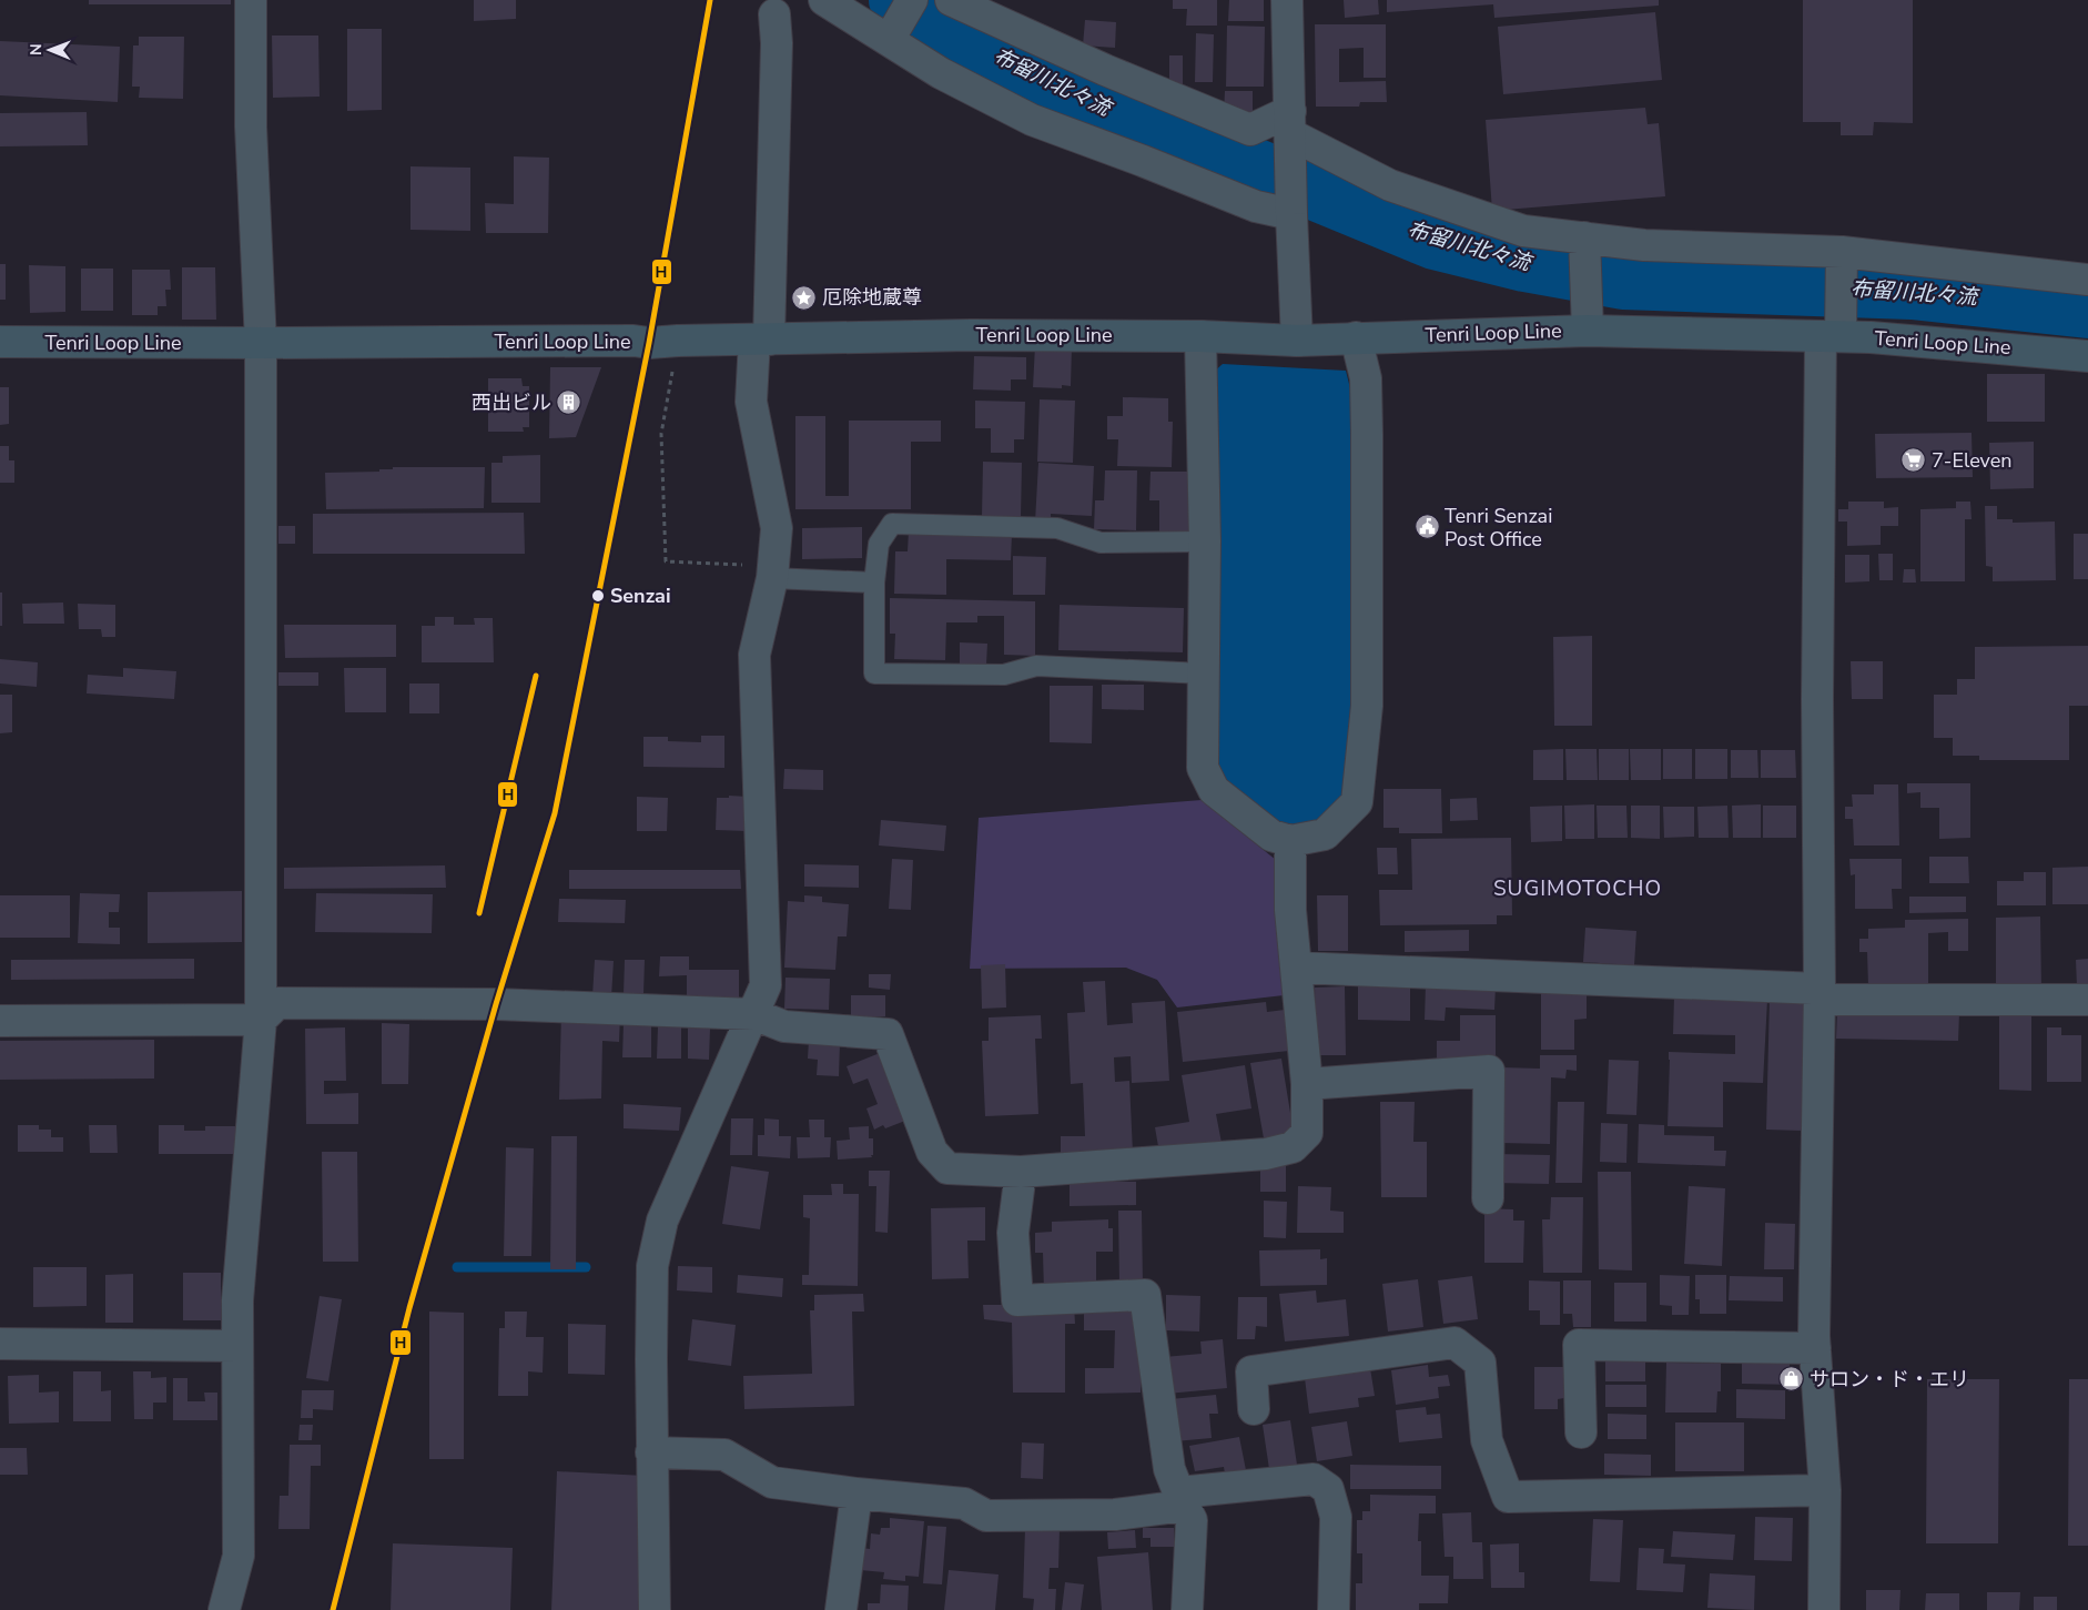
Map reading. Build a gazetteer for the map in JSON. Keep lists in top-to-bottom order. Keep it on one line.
{"streets":{"main road":["Tenri Loop Line"]},"districts":["SUGIMOTOCHO"],"water":["布留川北々流"],"places":{"place":["厄除地蔵尊"],"building":["西出ビル"],"supermarket":["7-Eleven"],"public building":["Tenri Senzai Post Office"],"other":["Senzai"],"shop":["サロン・ド・エリ"]},"lines":["transit line H"],"north":"left"}
